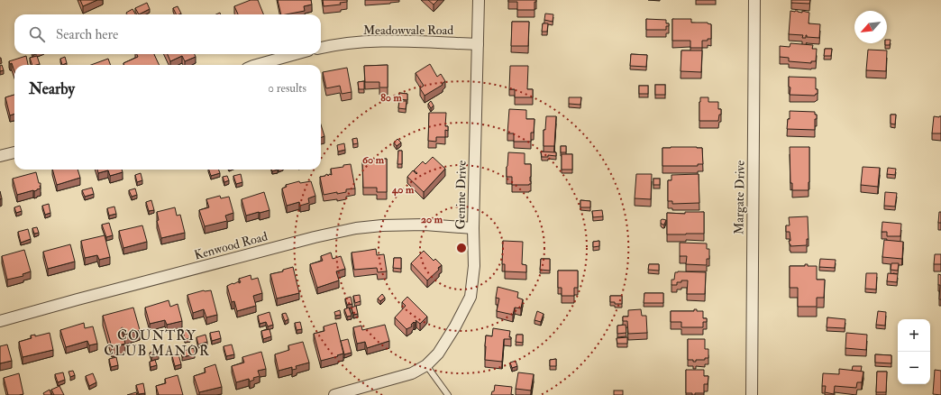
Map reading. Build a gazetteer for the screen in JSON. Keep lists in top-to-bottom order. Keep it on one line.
{"streets":{"street":["Meadowvale Road","Genine Drive","Margate Drive","Kenwood Road"]},"crossings":[["Meadowvale Road","Genine Drive"],["Genine Drive","Kenwood Road"]],"districts":["COUNTRY CLUB MANOR"],"north":"bottom left","page":{"search":"Search here","heading":["Nearby","0 results"],"map_buttons":["+","−"]},"rings":["80 m","60 m","40 m","20 m"]}
